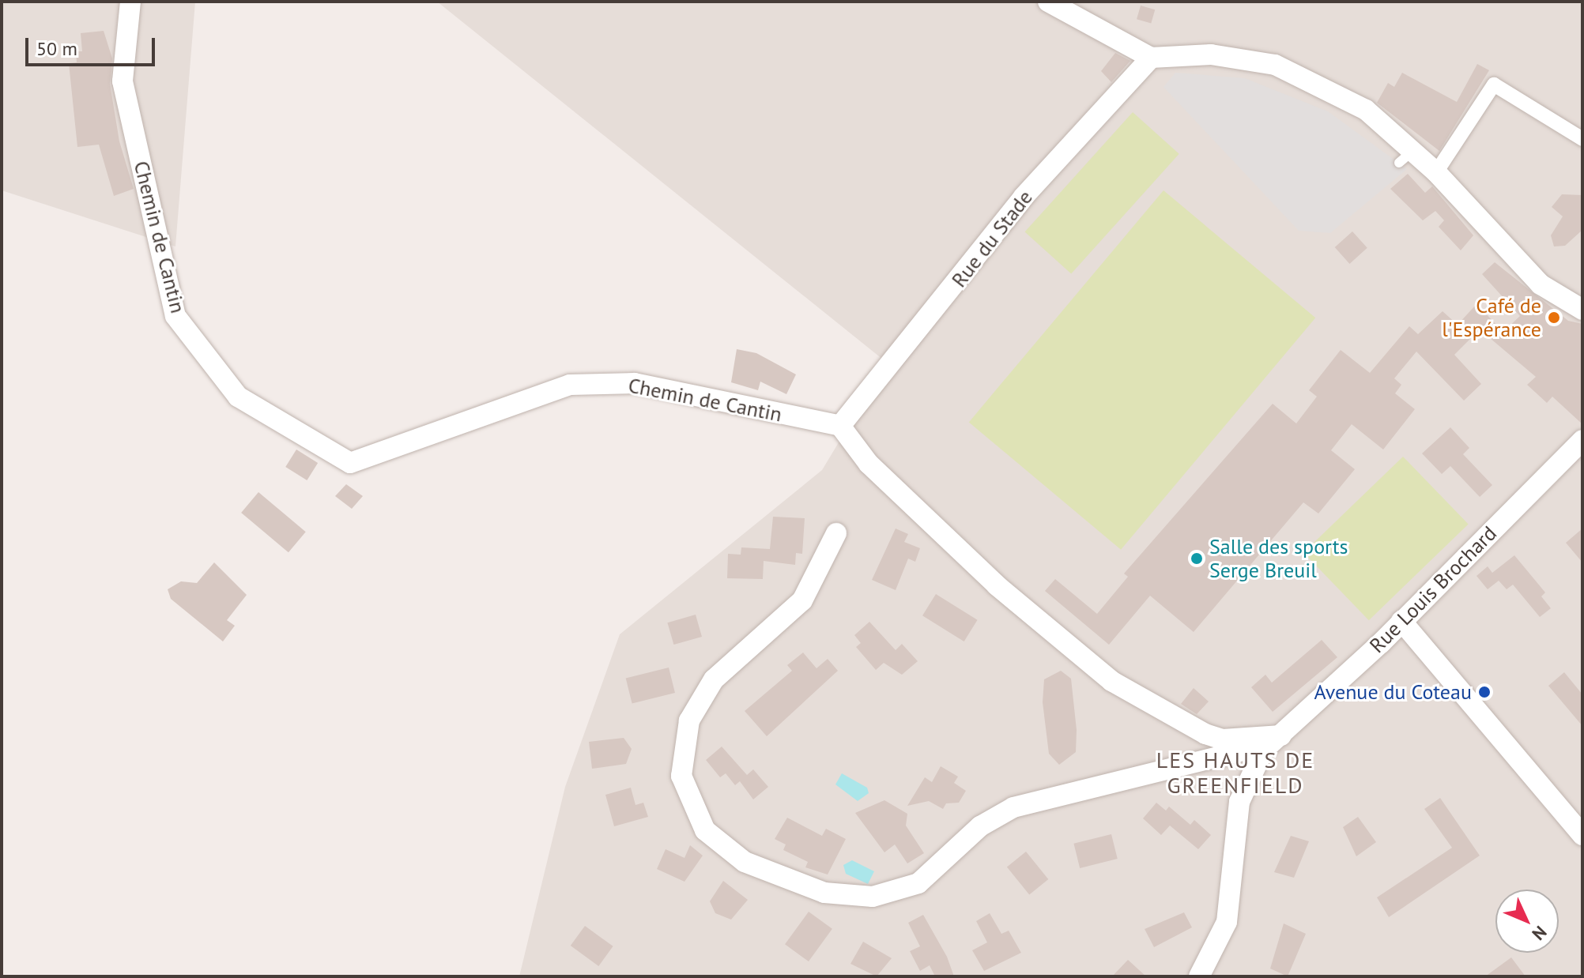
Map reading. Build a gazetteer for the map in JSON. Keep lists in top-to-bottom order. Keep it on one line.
{"streets":{"street":["Chemin de Cantin","Rue du Stade","Rue Louis Brochard"]},"crossings":[["Chemin de Cantin","Rue du Stade"]],"districts":["LES HAUTS DE GREENFIELD"],"places":["Café de l'Espérance","Salle des sports Serge Breuil","Avenue du Coteau"],"scale_bar":"50 m","north":"bottom right"}
